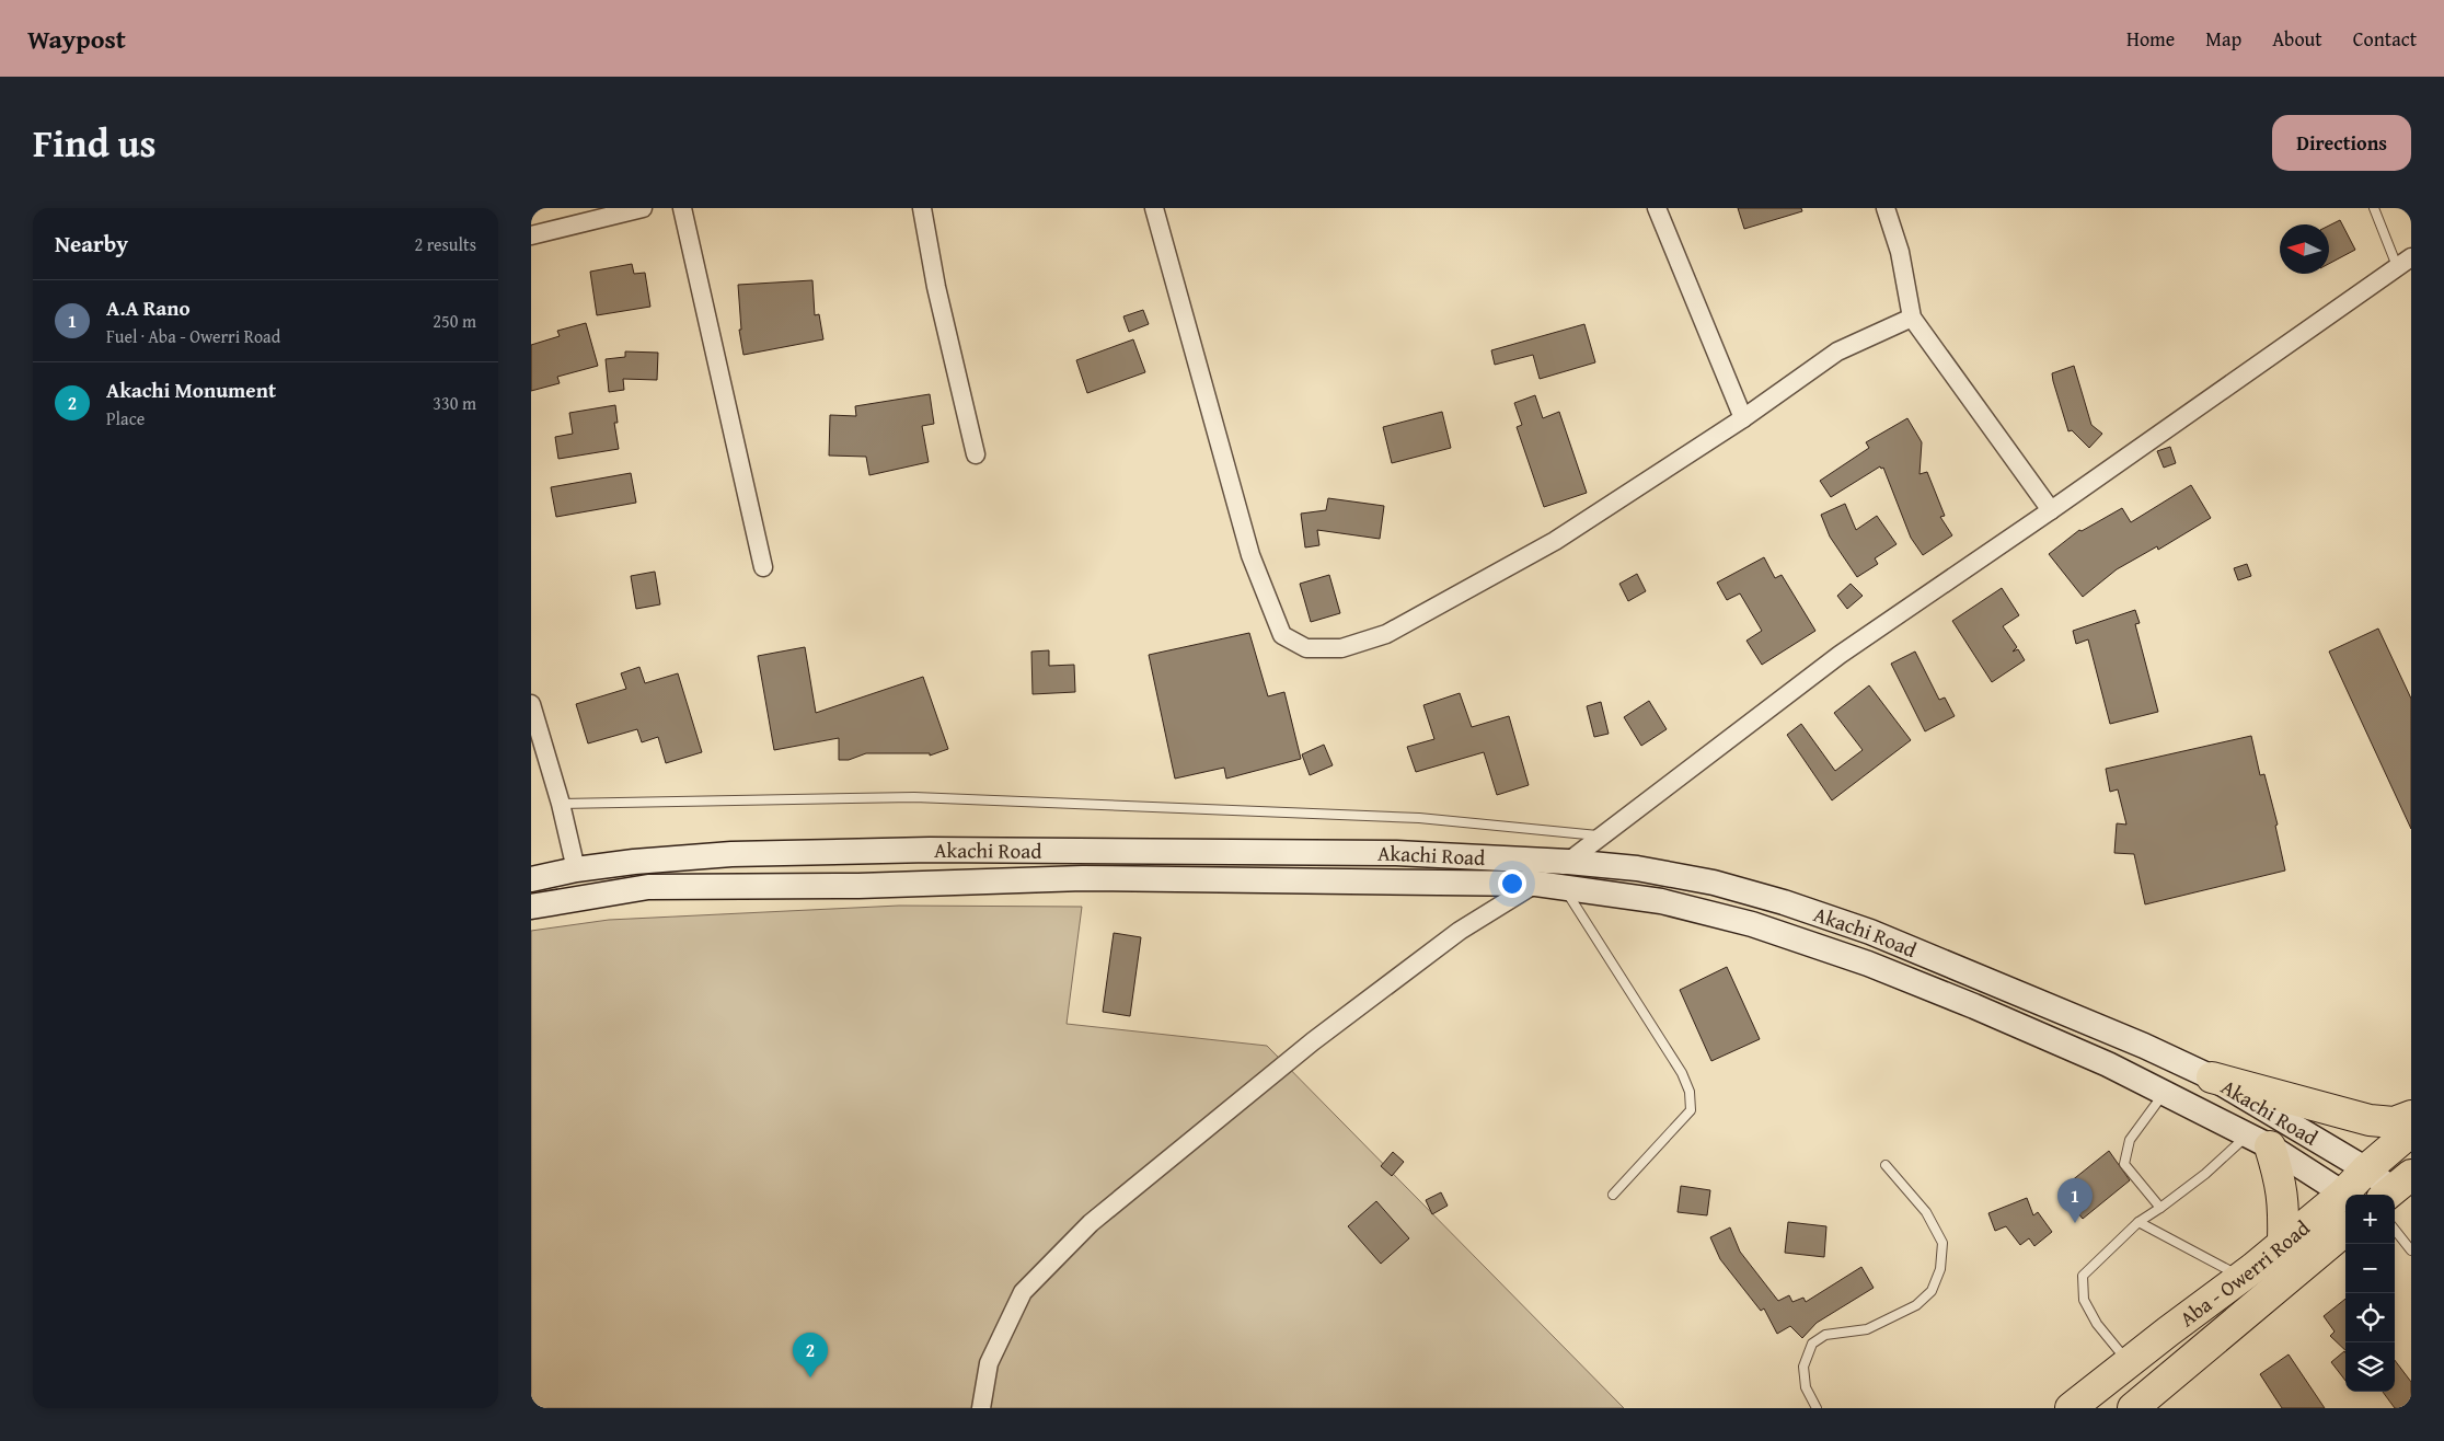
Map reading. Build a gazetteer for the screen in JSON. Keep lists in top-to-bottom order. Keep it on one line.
{"streets":{"highway":["Aba - Owerri Road"],"main road":["Akachi Road"]},"crossings":[["Akachi Road","Aba - Owerri Road"]],"north":"left","page":{"header":"Waypost","nav":["Home","Map","About","Contact"],"title":"Find us","buttons":"Directions","heading":["Nearby","2 results"],"list":[{"mark":"1","name":"A.A Rano","note":"Fuel · Aba - Owerri Road","value":"250 m"},{"mark":"2","name":"Akachi Monument","note":"Place","value":"330 m"}],"pins":["1","2"],"map_buttons":["+","−"]}}
